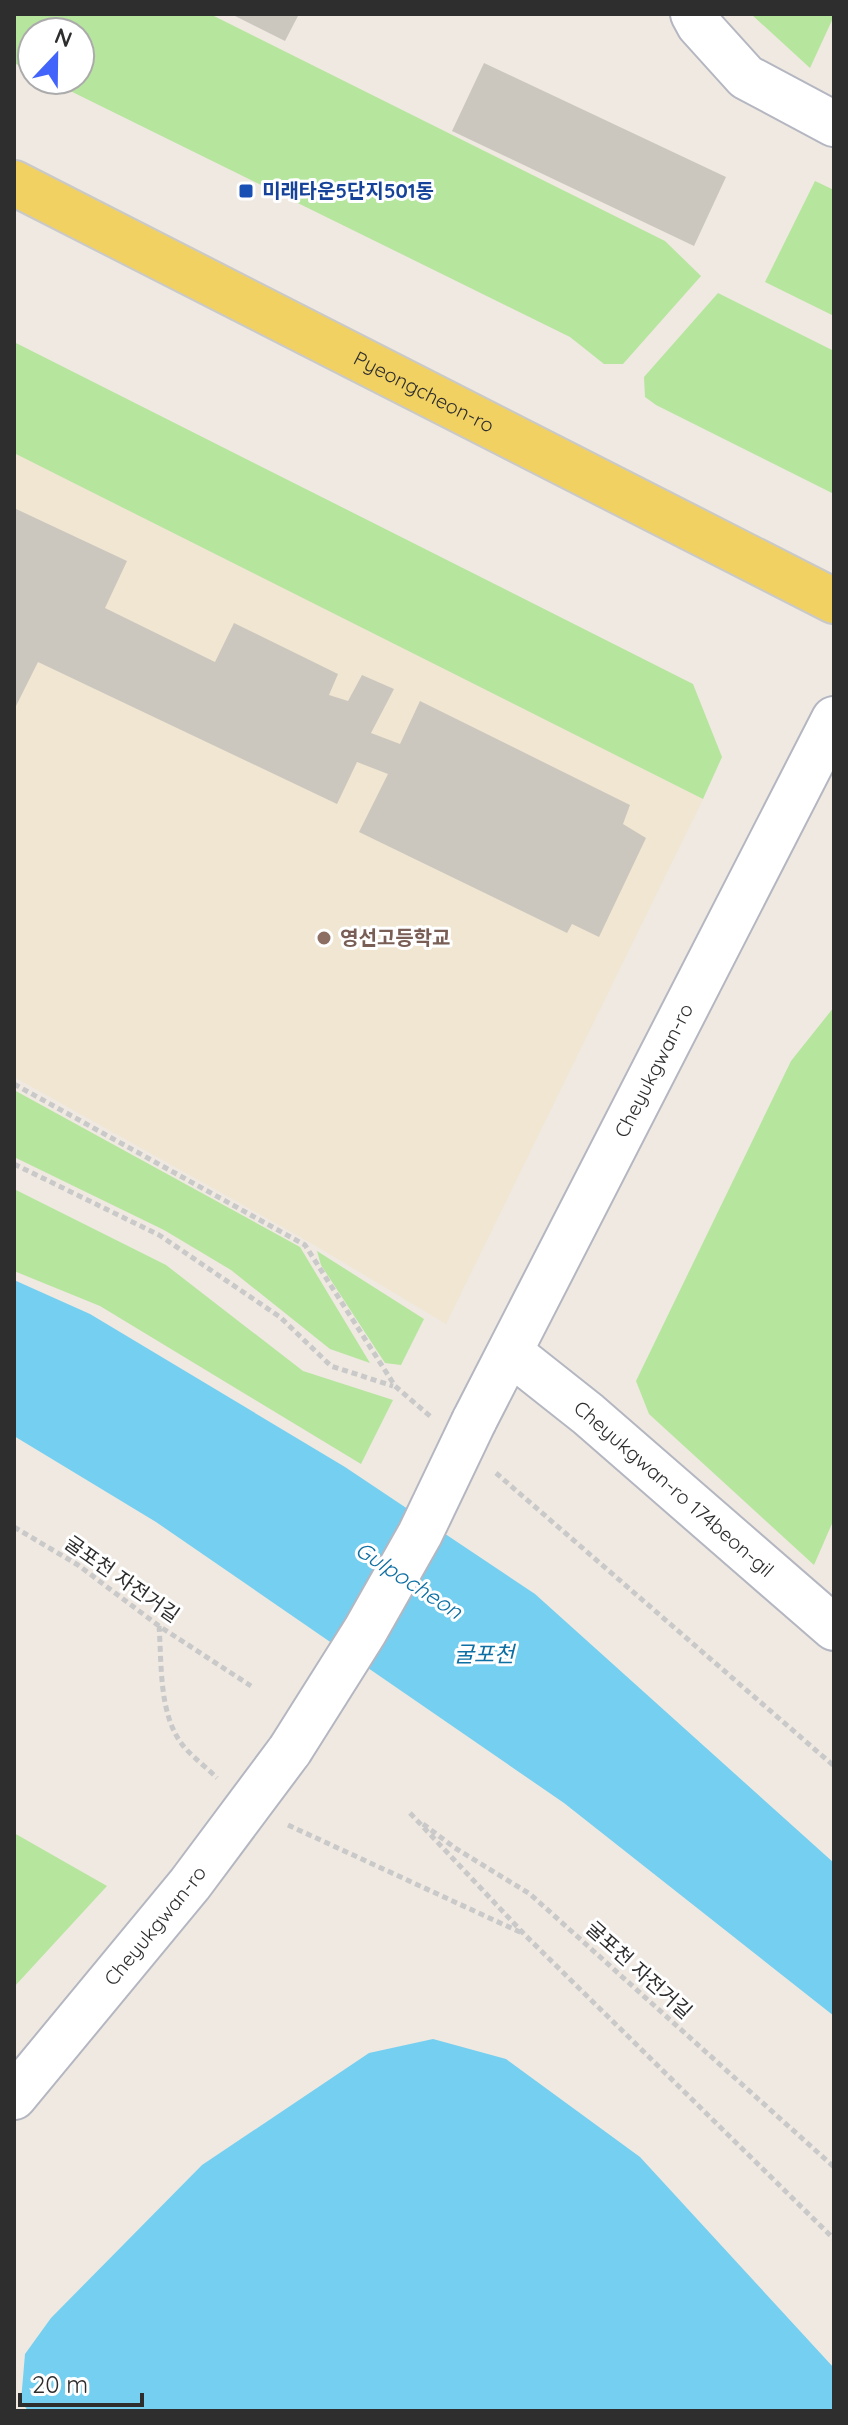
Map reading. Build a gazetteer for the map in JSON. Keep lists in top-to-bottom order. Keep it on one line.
{"streets":{"main road":["Pyeongcheon-ro"],"street":["Cheyukgwan-ro","Cheyukgwan-ro 174beon-gil"],"path":["굴포천 자전거길"]},"crossings":[["Cheyukgwan-ro","Cheyukgwan-ro 174beon-gil"]],"water":["Gulpocheon","굴포천"],"places":{"transit":["미래타운5단지501동"],"other":["영선고등학교"]},"scale_bar":"20 m","north":"top"}
